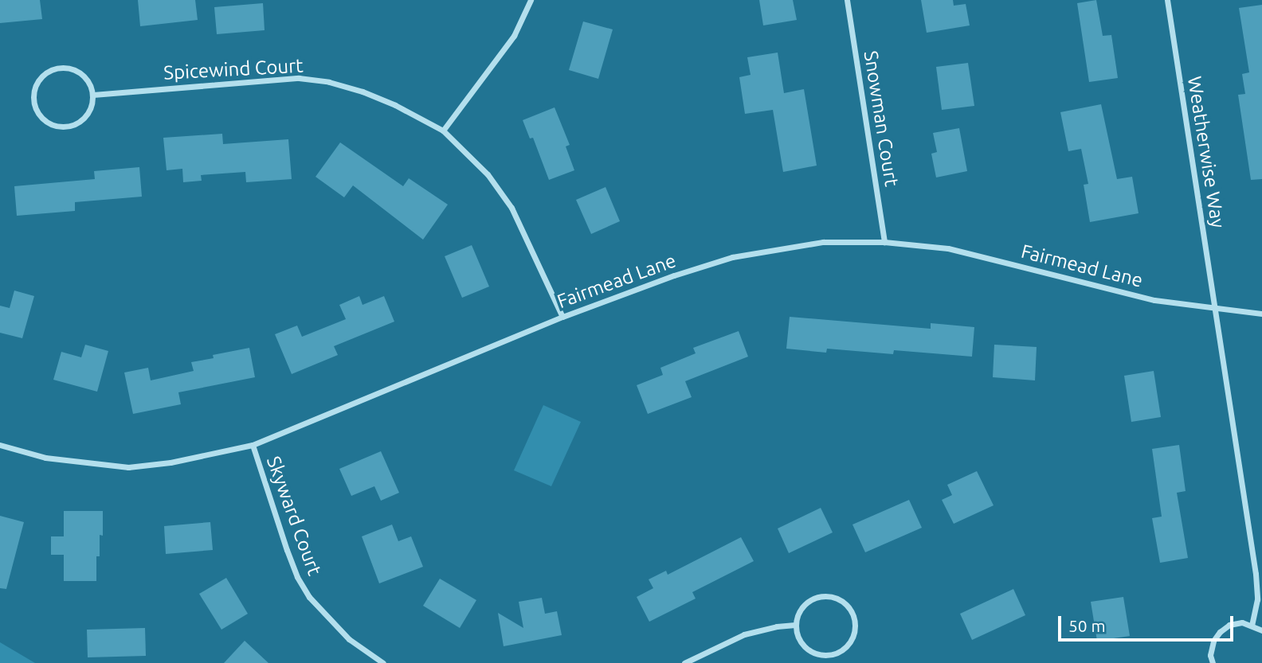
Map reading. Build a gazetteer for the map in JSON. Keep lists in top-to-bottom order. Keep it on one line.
{"streets":{"street":["Spicewind Court","Snowman Court","Weatherwise Way","Fairmead Lane","Skyward Court"]},"crossings":[["Spicewind Court","Fairmead Lane"],["Snowman Court","Fairmead Lane"],["Weatherwise Way","Fairmead Lane"],["Fairmead Lane","Skyward Court"]],"scale_bar":"50 m"}
